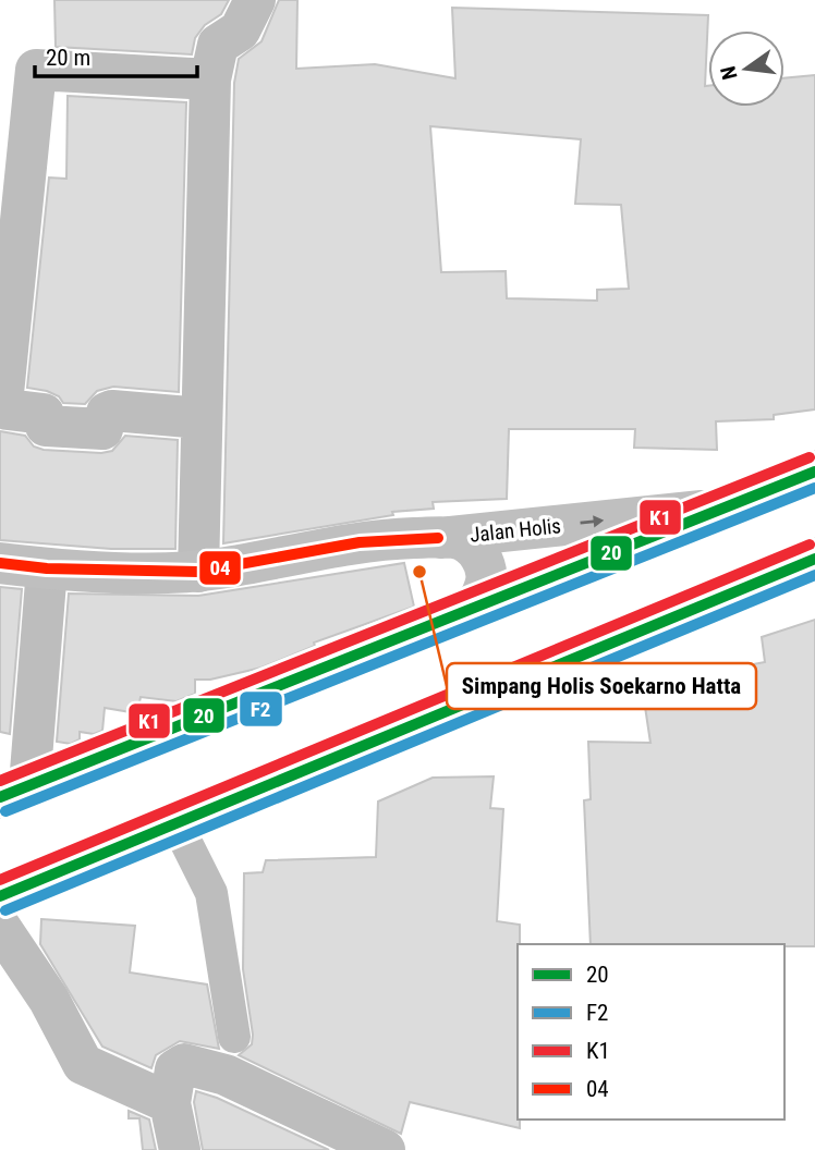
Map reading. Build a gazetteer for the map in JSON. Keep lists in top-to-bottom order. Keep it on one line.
{"streets":{"street":["Jalan Holis"]},"places":["Simpang Holis Soekarno Hatta"],"lines":["transit line K1","transit line 20","transit line F2","transit line 04"],"legend":["20","F2","K1","04"],"scale_bar":"20 m","north":"left"}
